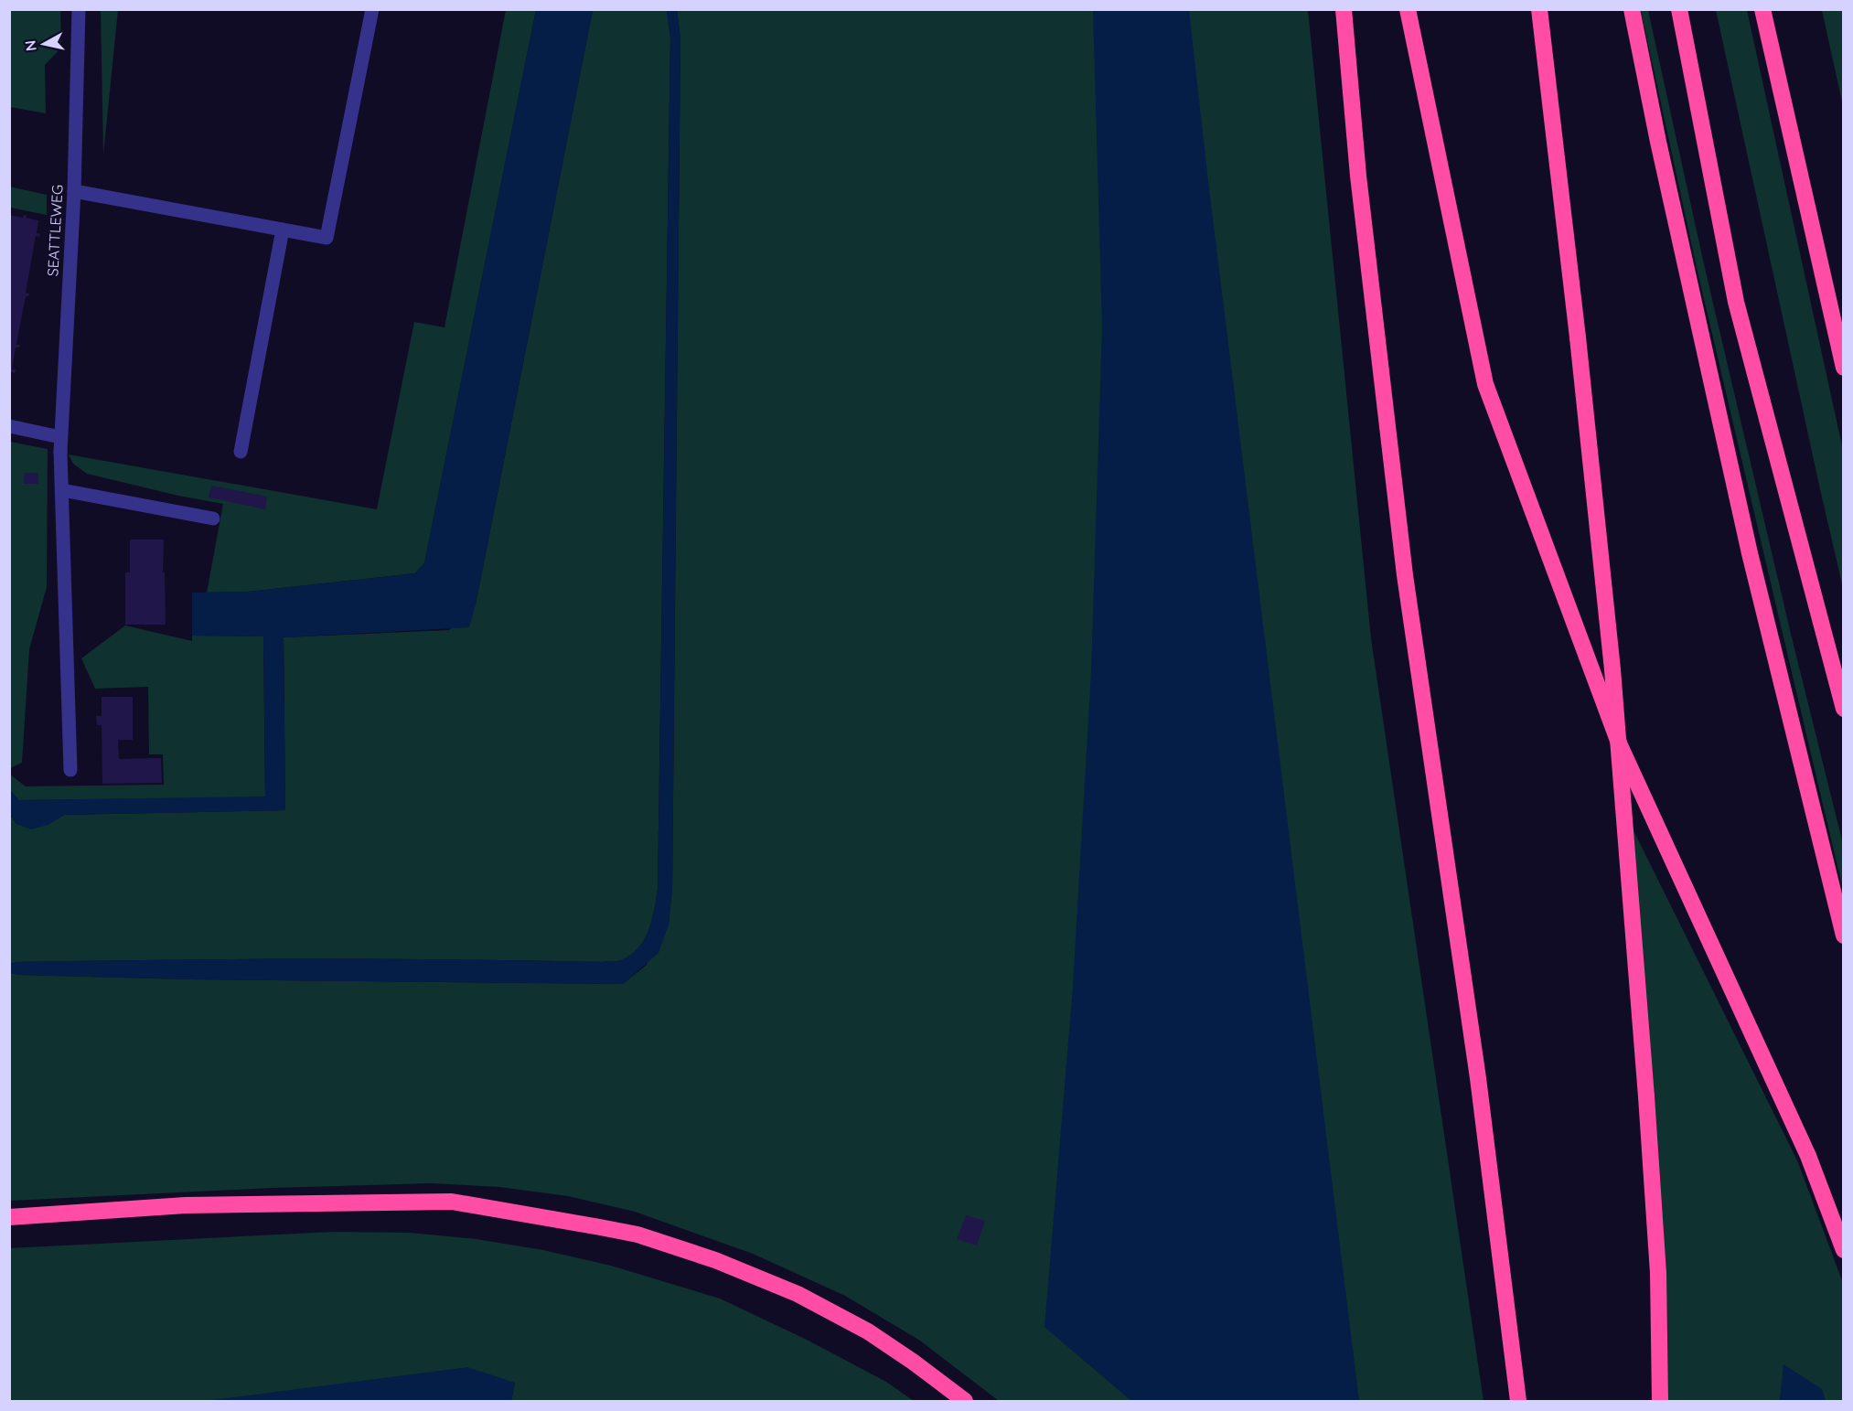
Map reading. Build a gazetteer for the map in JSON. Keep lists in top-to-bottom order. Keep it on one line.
{"streets":{"street":["SEATTLEWEG"]},"north":"left"}
